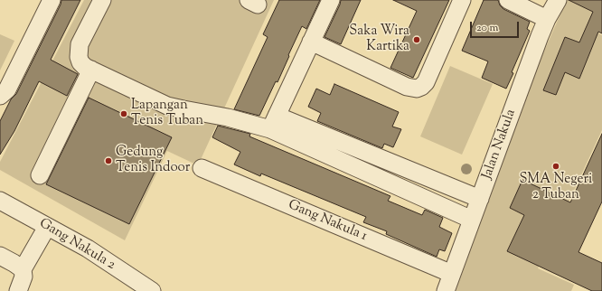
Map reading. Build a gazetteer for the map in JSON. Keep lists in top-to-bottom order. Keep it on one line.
{"streets":{"street":["Jalan Nakula","Gang Nakula 1","Gang Nakula 2"]},"crossings":[["Jalan Nakula","Gang Nakula 1"]],"places":["Saka Wira Kartika","Lapangan Tenis Tuban","Gedung Tenis Indoor","SMA Negeri 2 Tuban"],"scale_bar":"20 m"}
